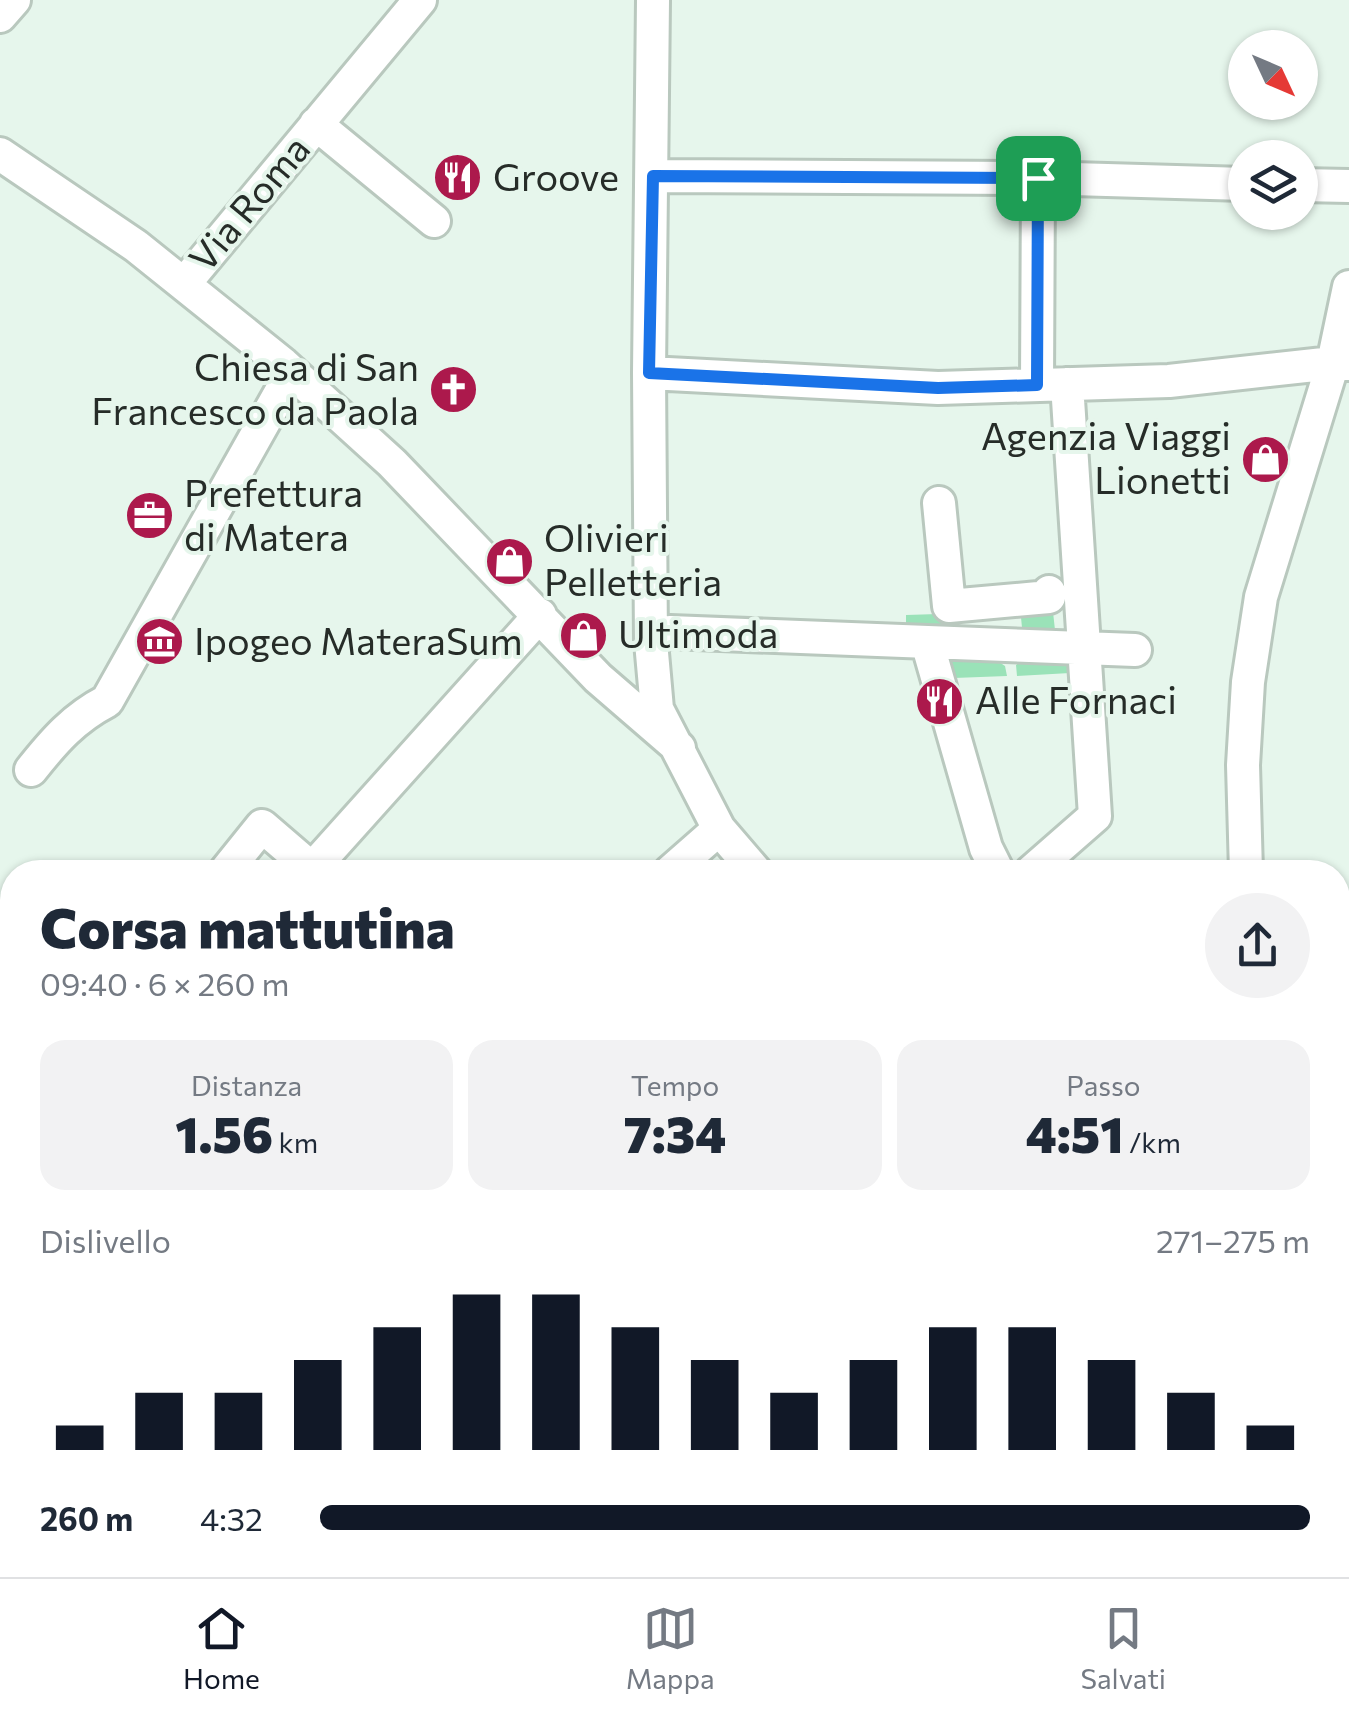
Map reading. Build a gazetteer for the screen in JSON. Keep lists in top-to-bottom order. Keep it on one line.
{"streets":{"street":["Via Roma"]},"places":{"restaurant":["Groove","Alle Fornaci"],"church":["Chiesa di San Francesco da Paola"],"shop":["Agenzia Viaggi Lionetti","Olivieri Pelletteria","Ultimoda"],"office":["Prefettura di Matera"],"museum":["Ipogeo MateraSum"]},"north":"bottom right","page":{"heading":["Corsa mattutina","09:40 · 6 × 260 m"],"stats":[["Distanza","1.56 km"],["Tempo","7:34"],["Passo","4:51 /km"]],"chart":["Dislivello","271–275 m"],"list":[{"name":"260 m","note":"4:32"}],"tabs":["Home","Mappa","Salvati"]}}
